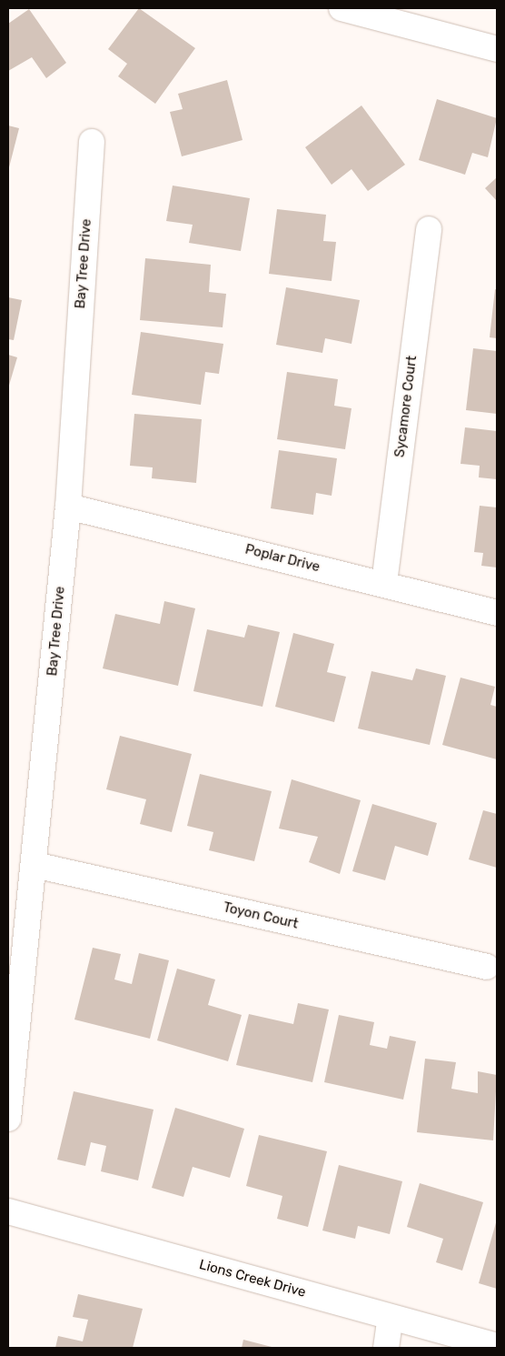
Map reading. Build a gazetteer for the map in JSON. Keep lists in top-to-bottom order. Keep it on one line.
{"streets":{"street":["Bay Tree Drive","Sycamore Court","Poplar Drive","Toyon Court","Lions Creek Drive"]},"crossings":[["Bay Tree Drive","Poplar Drive"],["Bay Tree Drive","Toyon Court"],["Sycamore Court","Poplar Drive"]]}
